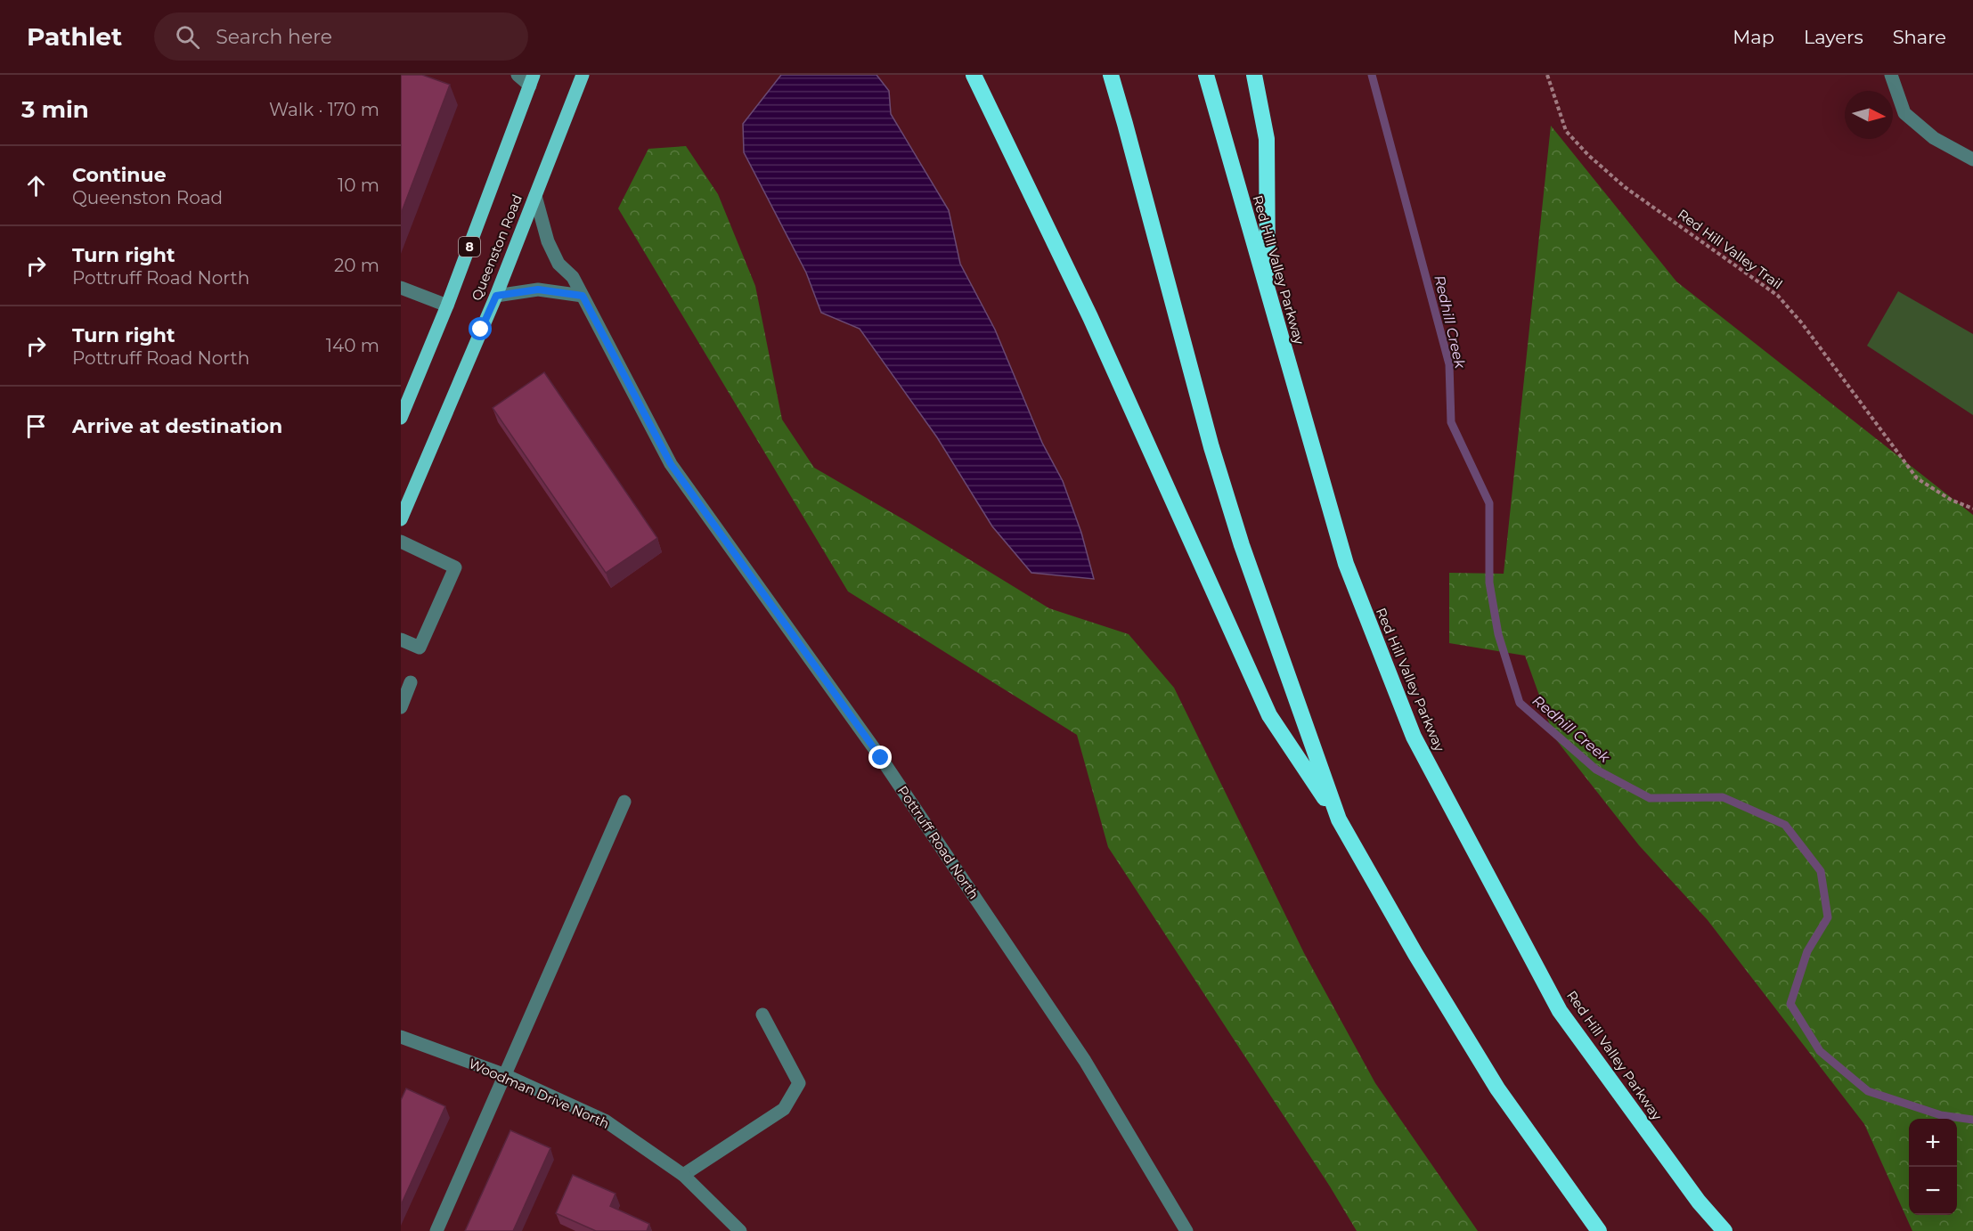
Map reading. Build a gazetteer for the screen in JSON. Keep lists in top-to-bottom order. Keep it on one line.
{"streets":{"highway":["Red Hill Valley Parkway"],"main road":["8","Queenston Road"],"street":["Pottruff Road North","Woodman Drive North"],"path":["Red Hill Valley Trail"]},"crossings":[["Queenston Road","Pottruff Road North"]],"water":["Redhill Creek"],"north":"right","page":{"header":"Pathlet","search":"Search here","nav":["Map","Layers","Share"],"heading":["3 min","Walk · 170 m"],"list":[["Continue","Queenston Road","10 m"],["Turn right","Pottruff Road North","20 m"],["Turn right","Pottruff Road North","140 m"],"Arrive at destination"],"map_buttons":["+","−"]}}
